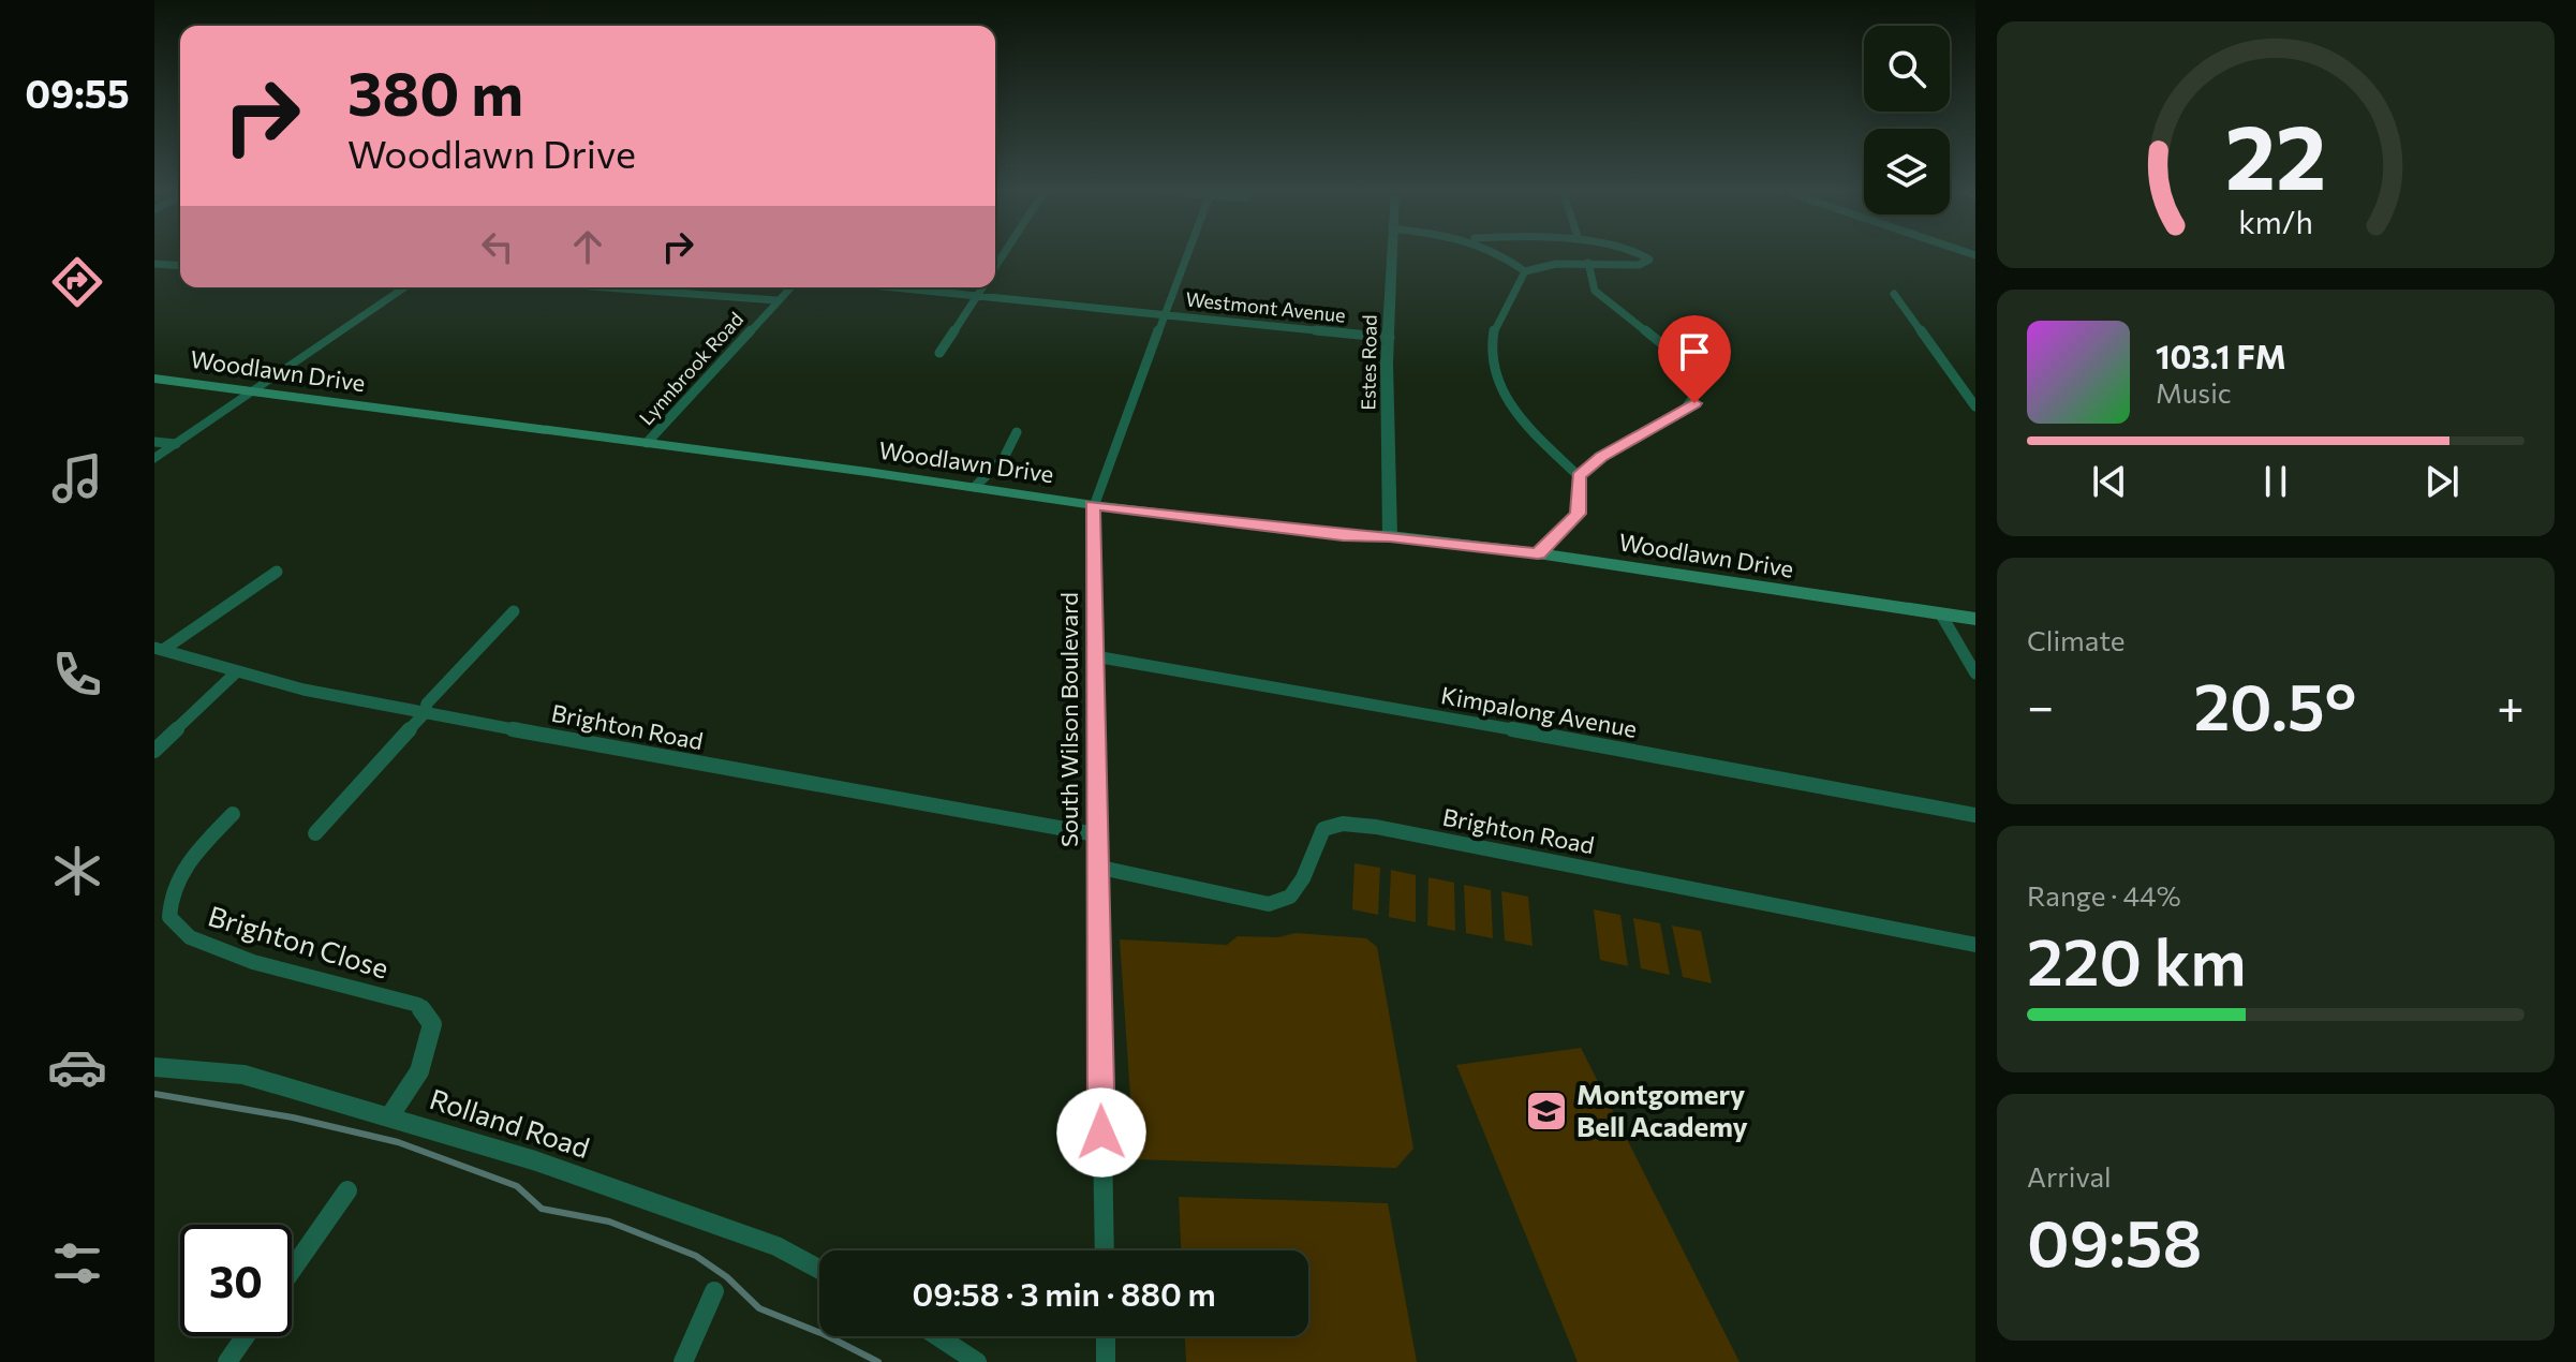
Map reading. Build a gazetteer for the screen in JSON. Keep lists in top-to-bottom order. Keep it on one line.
{"streets":{"main road":["Woodlawn Drive"],"street":["Westmont Avenue","Estes Road","Lynnbrook Road","Kimpalong Avenue","South Wilson Boulevard","Brighton Road","Brighton Close","Rolland Road"]},"crossings":[["Westmont Avenue","Estes Road"],["Westmont Avenue","South Wilson Boulevard"],["Estes Road","Woodlawn Drive"],["Lynnbrook Road","Woodlawn Drive"],["Woodlawn Drive","South Wilson Boulevard"],["Kimpalong Avenue","South Wilson Boulevard"],["South Wilson Boulevard","Brighton Road"],["Brighton Close","Rolland Road"]],"places":{"school or university":["Montgomery Bell Academy"]},"page":{"tabs":"09:55","turn":["380 m","Woodlawn Drive"],"song":["103.1 FM","Music"],"tile":["Climate",["Range · 44%","220 km"],["Arrival","09:58"]],"heat":["−","20.5°","+"],"limit":"30","trip":"09:58 · 3 min · 880 m","gauge":["22","km/h"]}}
